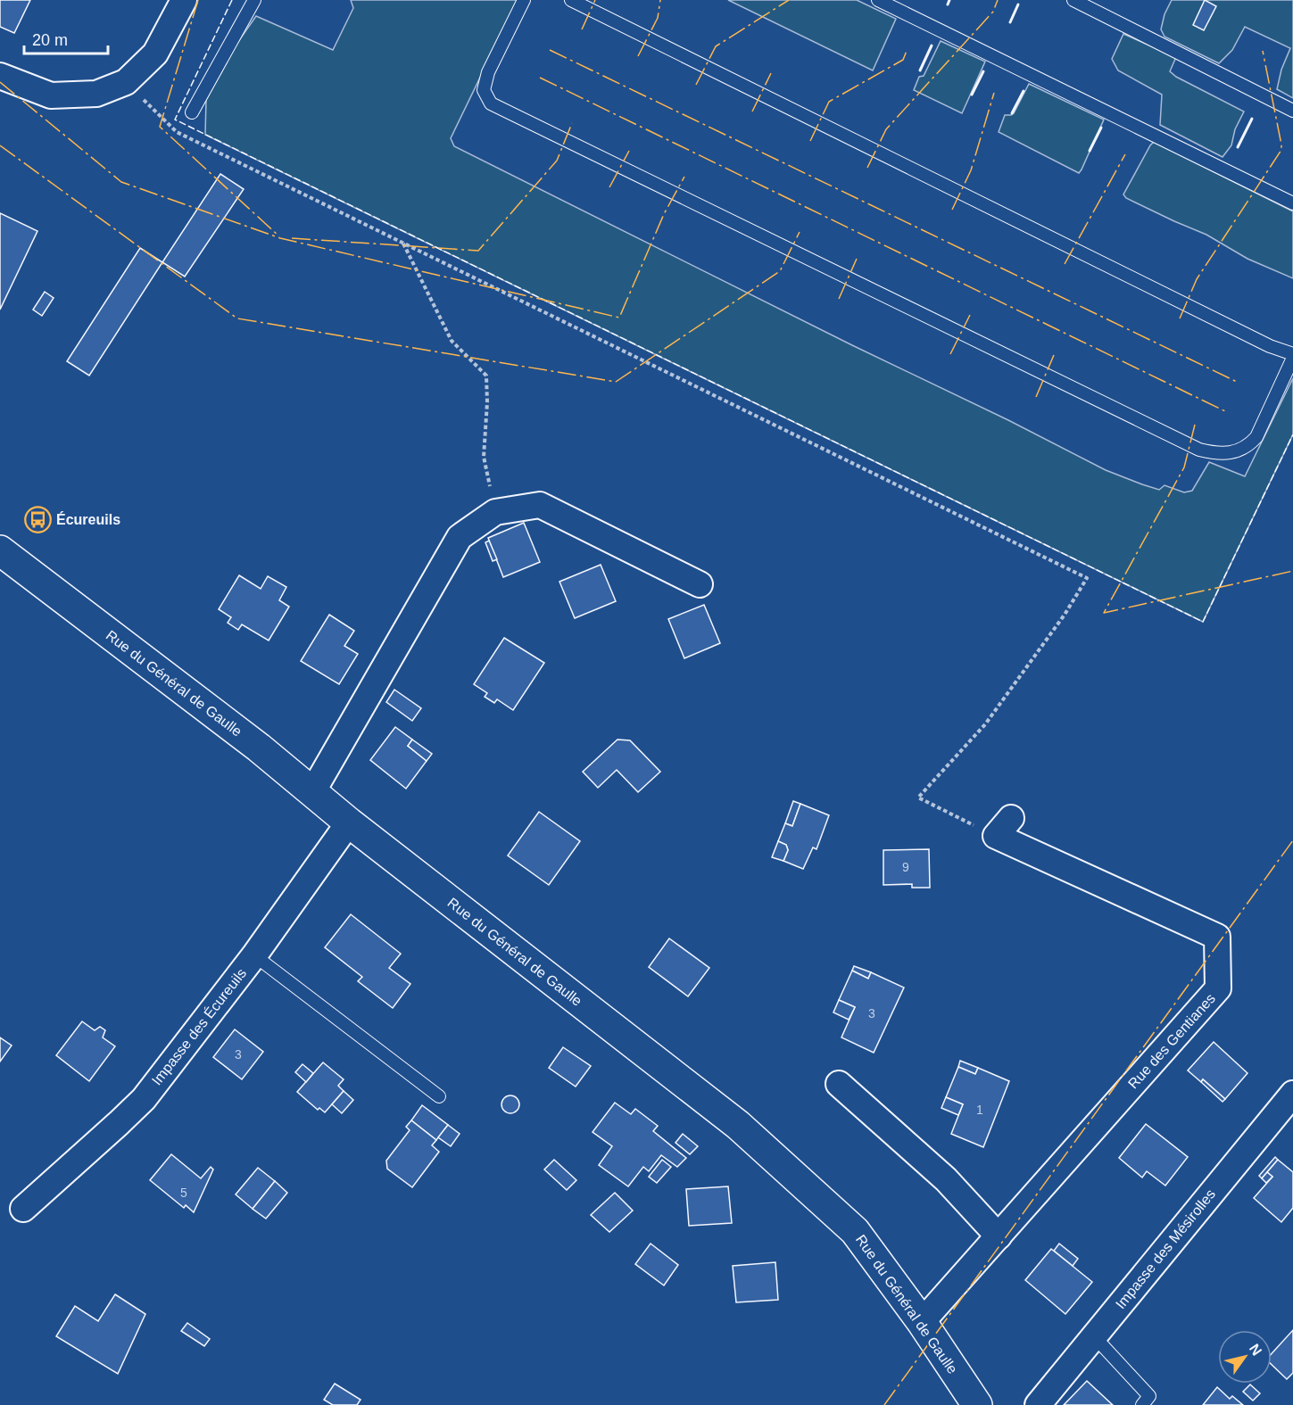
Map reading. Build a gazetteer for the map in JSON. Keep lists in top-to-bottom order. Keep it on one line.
{"streets":{"main road":["Rue du Général de Gaulle"],"street":["Impasse des Écureuils","Rue des Gentianes","Impasse des Mésirolles"]},"crossings":[["Rue du Général de Gaulle","Impasse des Écureuils"],["Rue du Général de Gaulle","Rue des Gentianes"]],"places":{"bus stop":["Écureuils"]},"house_numbers":["9","3","3","1","5"],"scale_bar":"20 m","north":"top right"}
